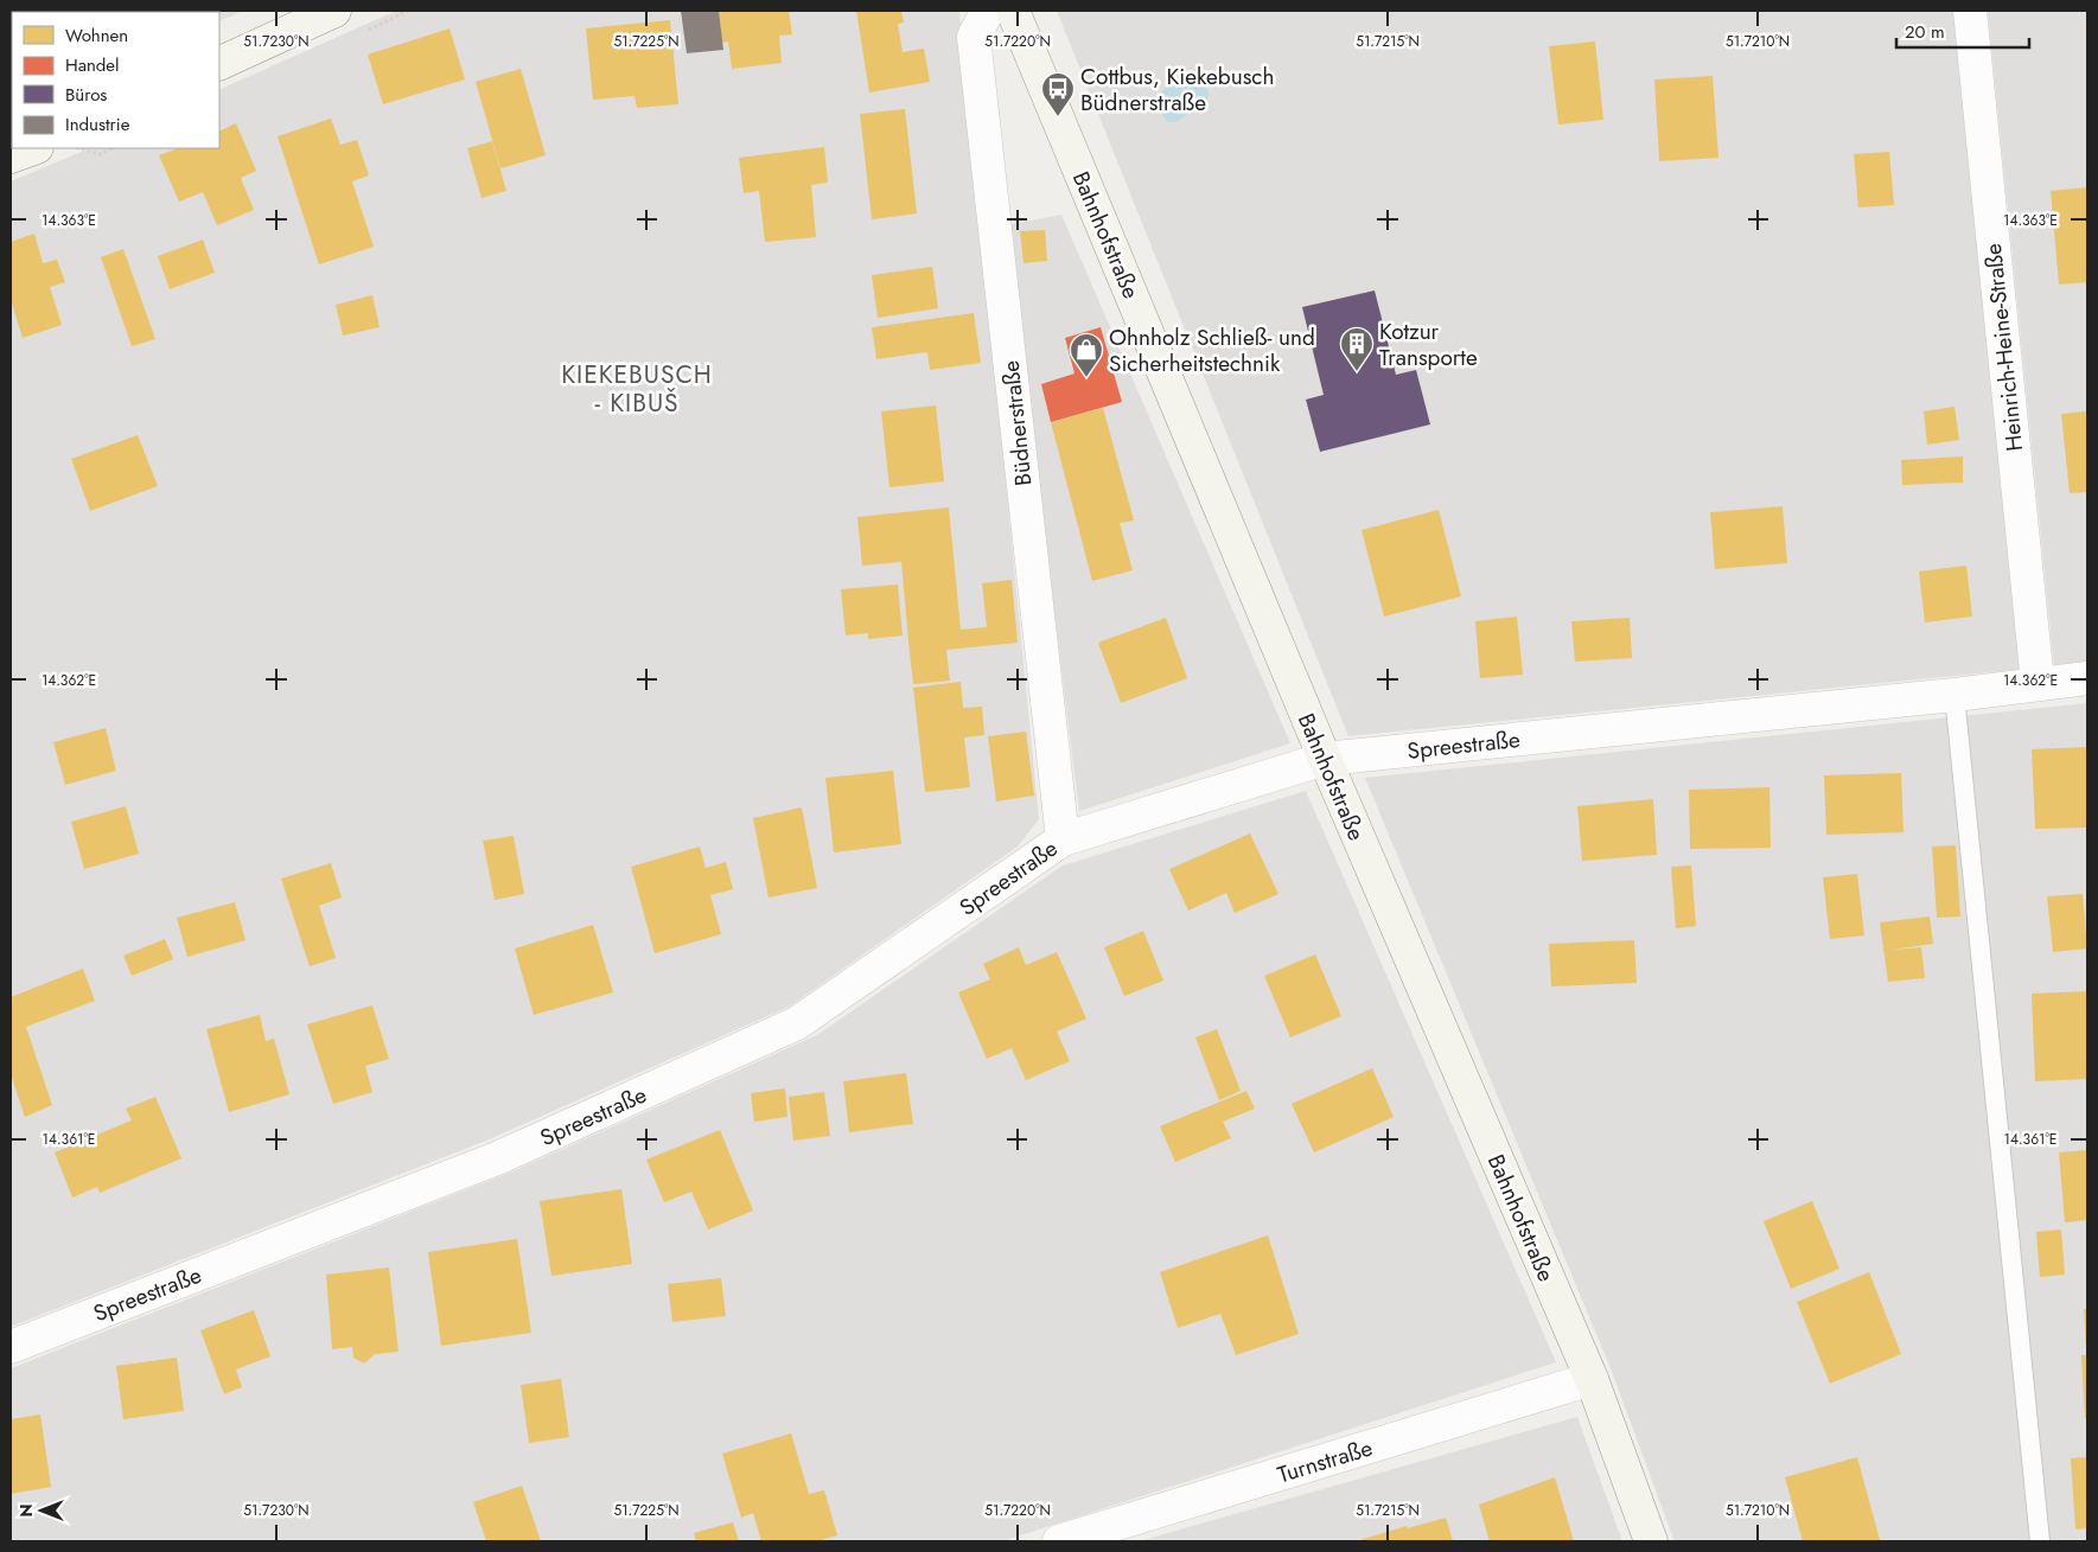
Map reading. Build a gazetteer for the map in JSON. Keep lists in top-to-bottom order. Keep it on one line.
{"streets":{"main road":["Bahnhofstraße"],"street":["Heinrich-Heine-Straße","Büdnerstraße","Spreestraße","Turnstraße"]},"crossings":[["Bahnhofstraße","Spreestraße"],["Bahnhofstraße","Turnstraße"],["Heinrich-Heine-Straße","Spreestraße"],["Büdnerstraße","Spreestraße"]],"districts":["KIEKEBUSCH - KIBUŠ"],"places":{"bus stop":["Cottbus, Kiekebusch Büdnerstraße"],"building":["Kotzur Transporte"],"shop":["Ohnholz Schließ- und Sicherheitstechnik"]},"legend":["Wohnen","Handel","Büros","Industrie"],"scale_bar":"20 m","north":"left","coordinates":["51.7230°N","51.7225°N","51.7220°N","51.7215°N","51.7210°N","14.363°E","14.362°E","14.361°E"]}
